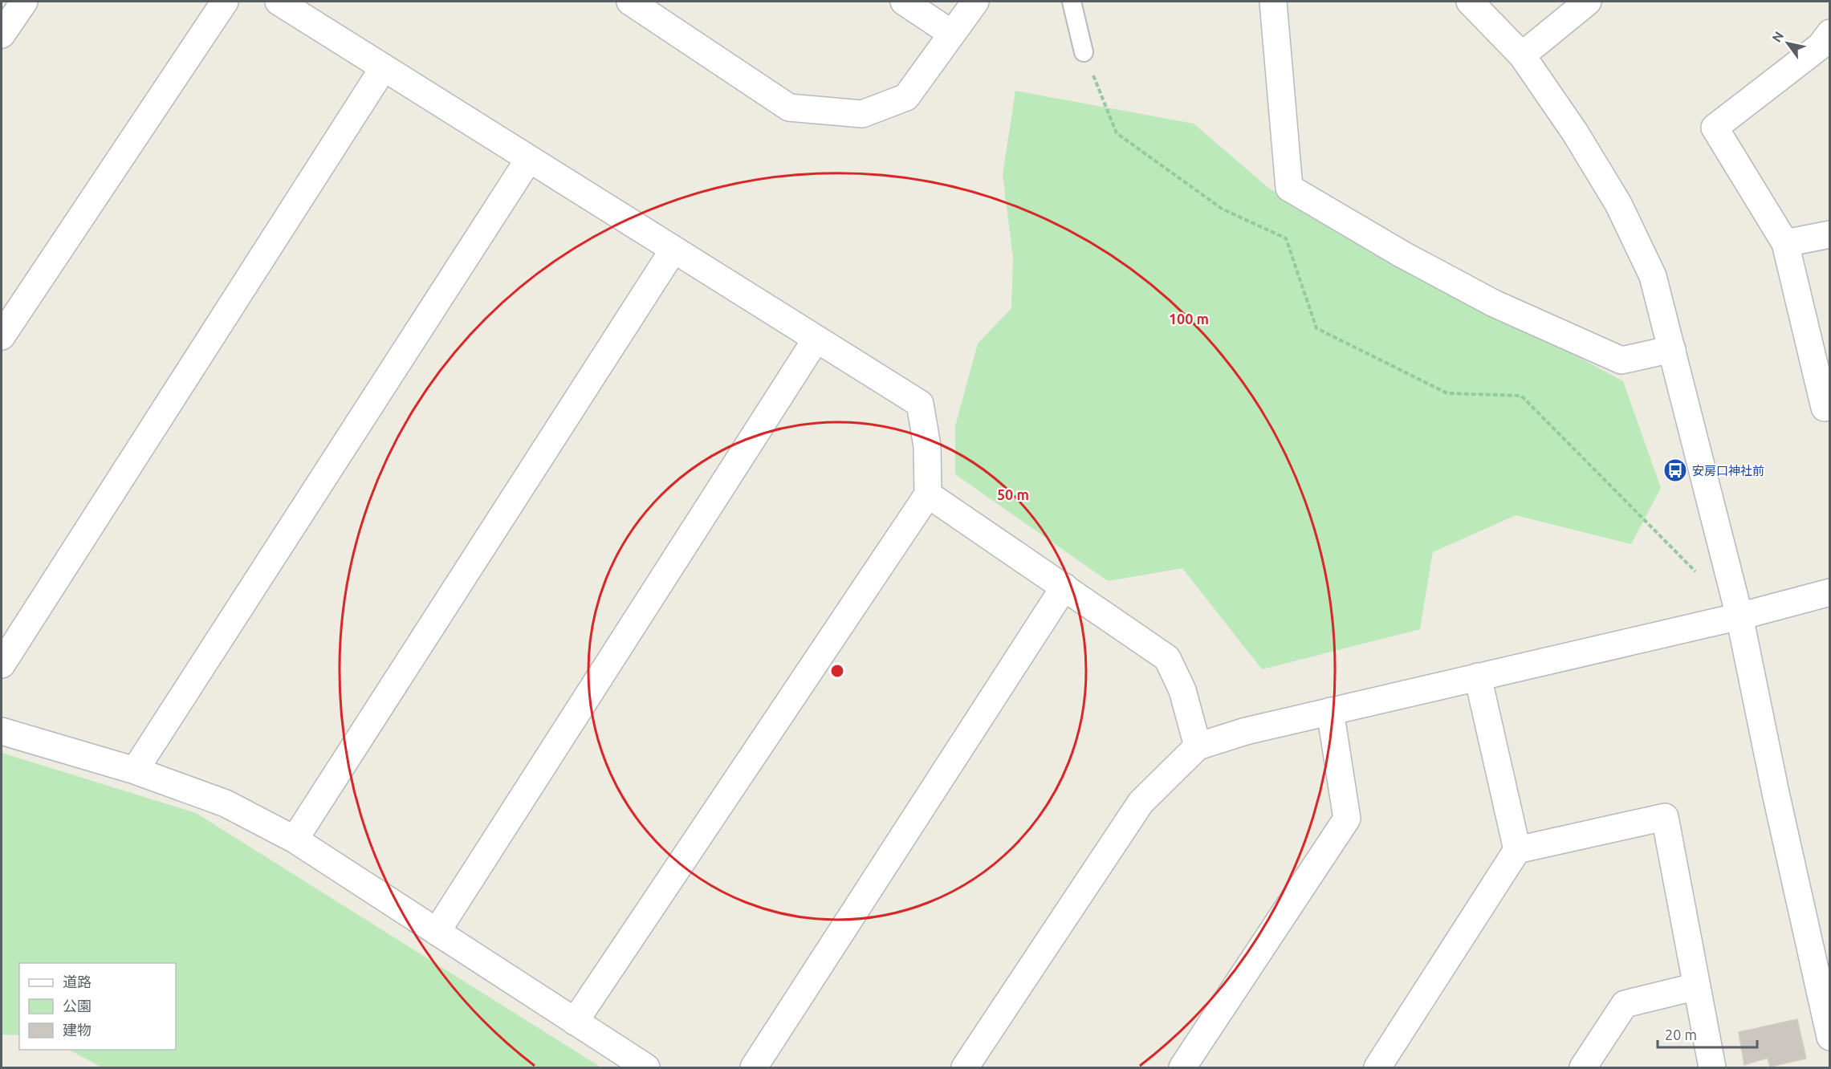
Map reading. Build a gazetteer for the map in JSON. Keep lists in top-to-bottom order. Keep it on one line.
{"places":{"bus stop":["安房口神社前"]},"legend":["道路","公園","建物"],"scale_bar":"20 m","north":"top left","rings":["100 m","50 m"]}
